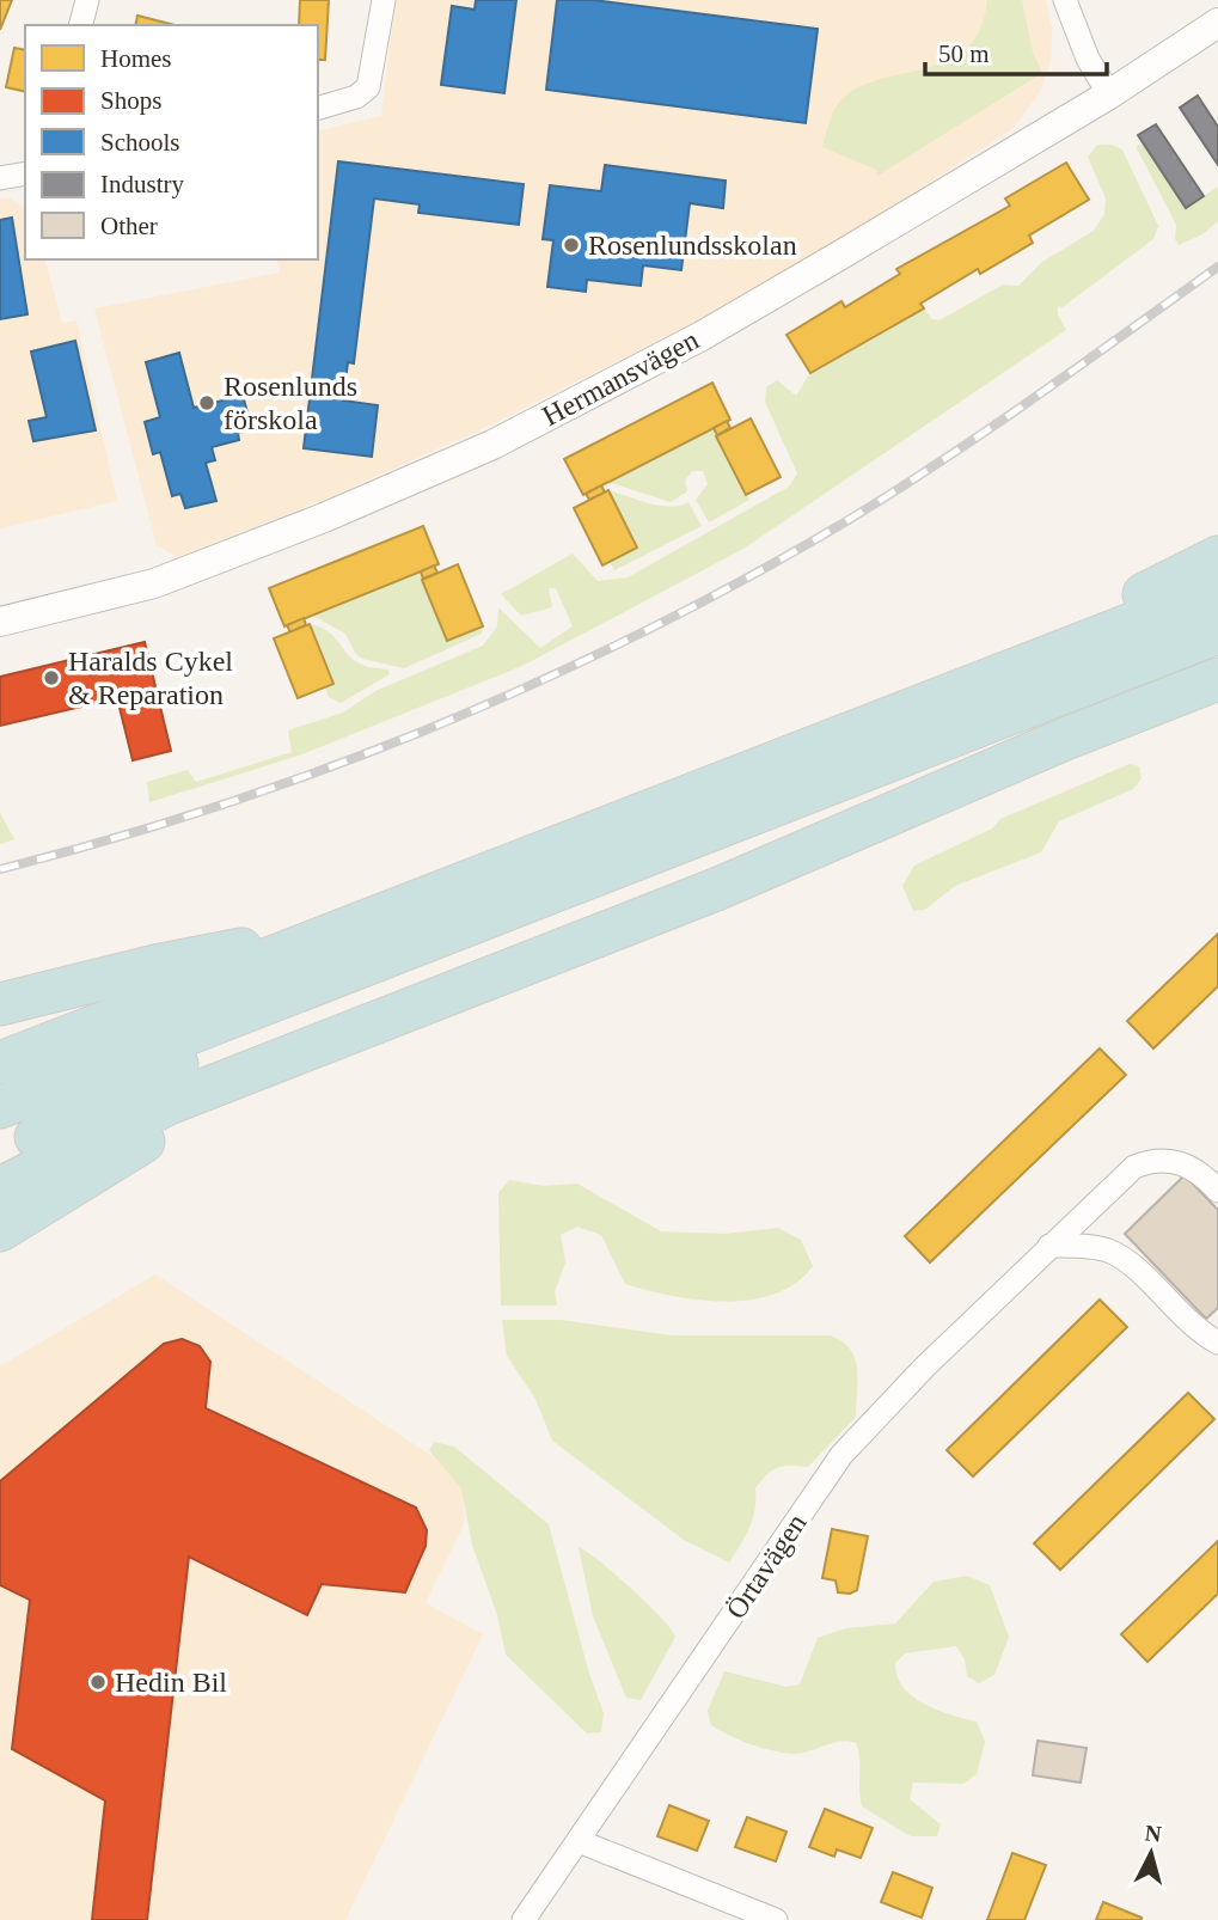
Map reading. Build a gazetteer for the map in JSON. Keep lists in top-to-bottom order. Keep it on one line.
{"streets":{"street":["Hermansvägen","Örtavägen"]},"places":["Rosenlundsskolan","Rosenlunds förskola","Haralds Cykel & Reparation","Hedin Bil"],"legend":["Homes","Shops","Schools","Industry","Other"],"scale_bar":"50 m","north":"top"}
